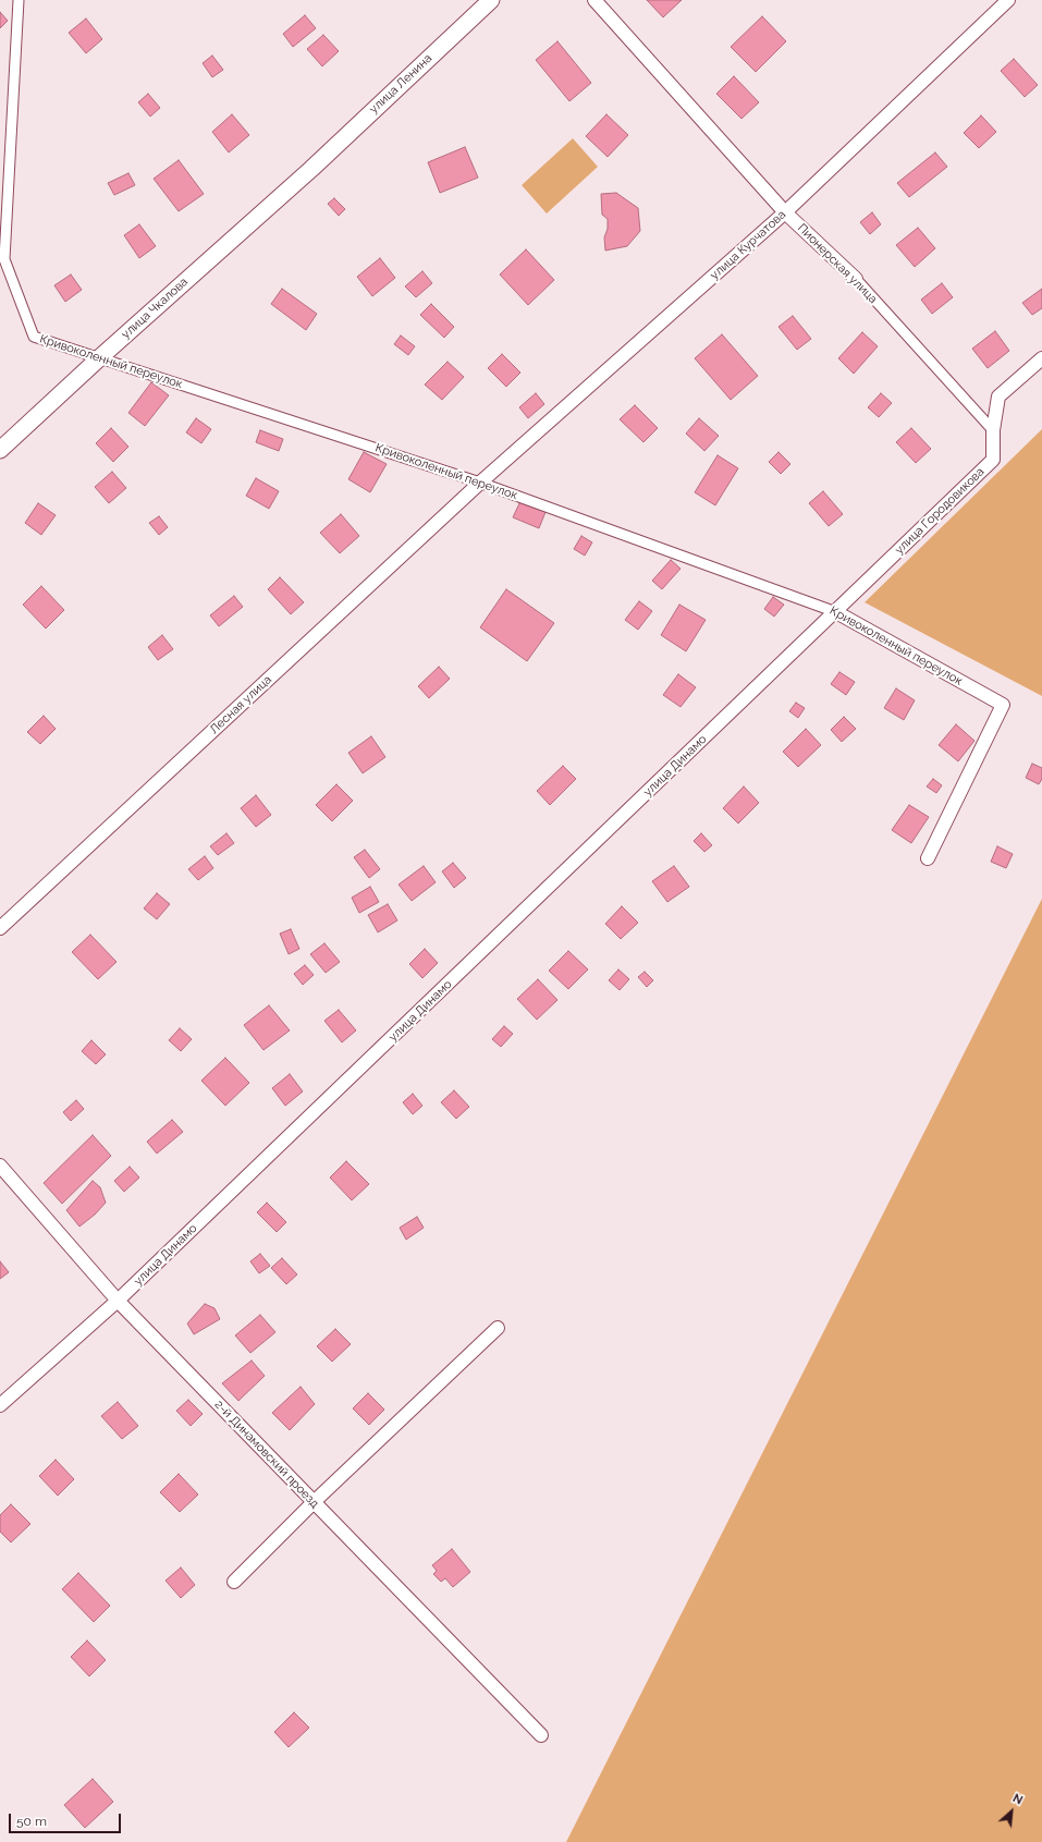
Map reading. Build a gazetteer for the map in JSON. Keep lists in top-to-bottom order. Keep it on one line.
{"streets":{"street":["улица Ленина","улица Курчатова","Пионерская улица","улица Чкалова","Кривоколенный переулок","улица Городовикова","Лесная улица","улица Динамо","2-й Динамовский проезд"]},"crossings":[["улица Ленина","улица Чкалова"],["улица Курчатова","Пионерская улица"],["улица Курчатова","Кривоколенный переулок"],["улица Курчатова","Лесная улица"],["Пионерская улица","улица Городовикова"],["улица Чкалова","Кривоколенный переулок"],["Кривоколенный переулок","улица Городовикова"],["Кривоколенный переулок","Лесная улица"],["Кривоколенный переулок","улица Динамо"],["улица Городовикова","улица Динамо"],["улица Динамо","2-й Динамовский проезд"]],"scale_bar":"50 m","north":"top right"}
